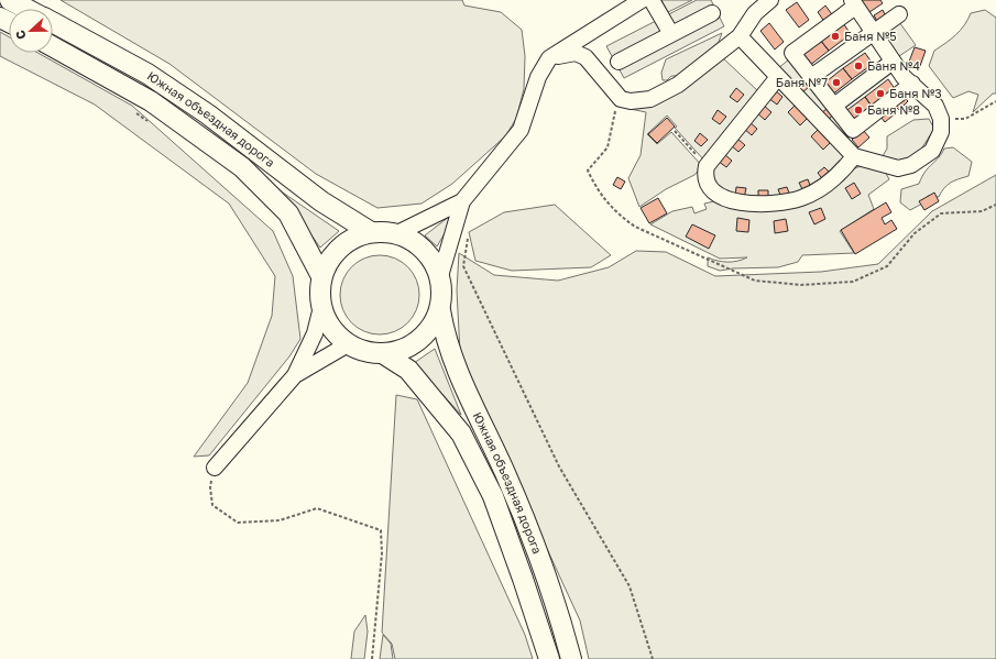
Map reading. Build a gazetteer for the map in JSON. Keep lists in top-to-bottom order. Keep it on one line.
{"streets":{"main road":["Южная объездная дорога"]},"places":["Баня №5","Баня №4","Баня №7","Баня №3","Баня №8"],"north":"left"}
